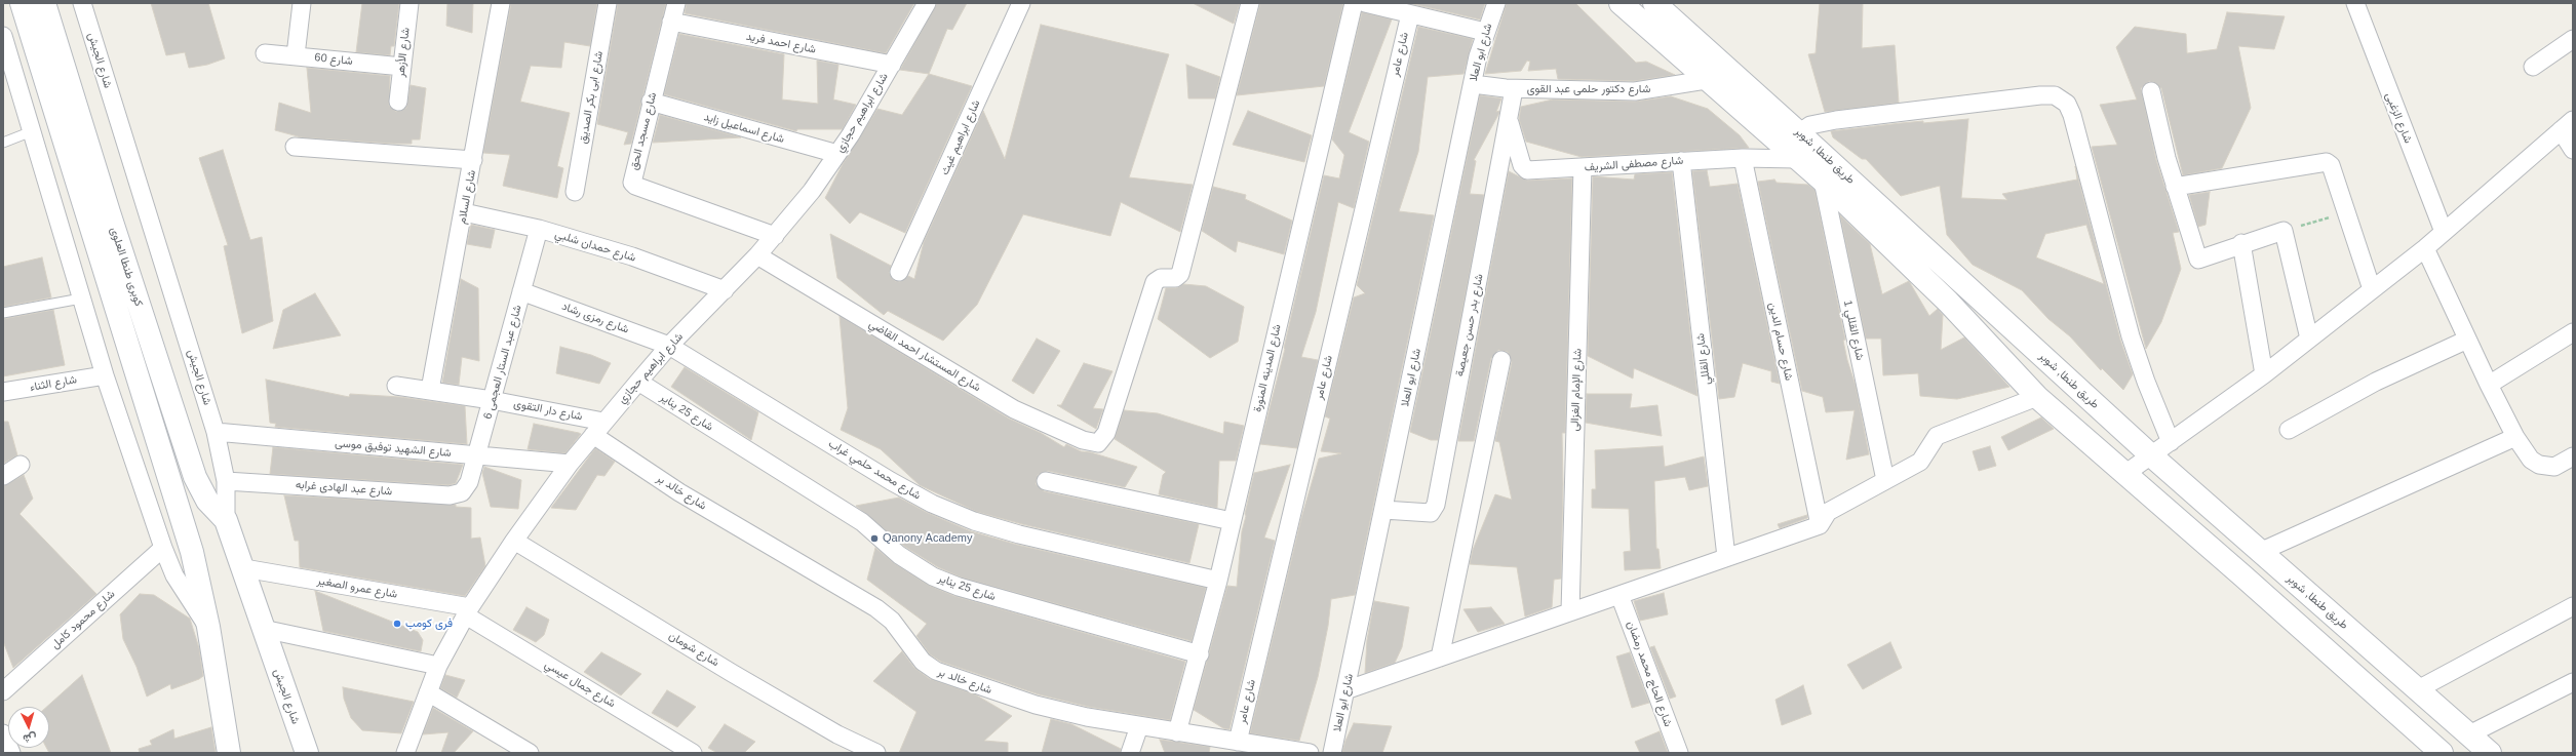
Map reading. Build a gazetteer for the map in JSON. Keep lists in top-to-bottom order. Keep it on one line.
{"streets":{"street":["شارع احمد فريد","شارع الأزهر","شارع ابو العلا","شارع عامر","شارع 60","شارع الجيش","شارع دكتور حلمى عبد القوى","شارع ابى بكر الصديق","شارع ابراهيم حجازي","شارع الزغبى","شارع اسماعيل زايد","شارع مسجد الحق","شارع ابراهيم غيث","طريق طنطا, شوبر","شارع مصطفى الشريف","شارع السلام","شارع حمدان شلبي","كوبرى طنطا العلوى","شارع رمزى رشاد","شارع بدر حسن جعيصة","شارع القللي 1","شارع حسام الدين","شارع المستشار احمد القاضي","شارع القللي","شارع عبد الستار العجمى 6","شارع المدينه المنورة","شارع الثناء","شارع الإمام الغزالى","شارع دار التقوى","شارع 25 يناير","شارع الشهيد توفيق موسى","شارع محمد حلمي غراب","شارع عبد الهادى غرابه","شارع خالد بر","شارع عمرو الصغير","شارع محمود كامل","شارع شومان","شارع الحاج محمد رمضان","شارع جمال عيسي"]},"crossings":[["شارع احمد فريد","شارع ابراهيم حجازي"],["شارع احمد فريد","شارع مسجد الحق"],["شارع الأزهر","شارع 60"],["شارع ابو العلا","شارع دكتور حلمى عبد القوى"],["شارع ابو العلا","شارع بدر حسن جعيصة"],["شارع عامر","شارع خالد بر"],["شارع الجيش","كوبرى طنطا العلوى"],["شارع الجيش","شارع الشهيد توفيق موسى"],["شارع الجيش","شارع عبد الهادى غرابه"],["شارع الجيش","شارع عمرو الصغير"],["شارع دكتور حلمى عبد القوى","طريق طنطا, شوبر"],["شارع دكتور حلمى عبد القوى","شارع بدر حسن جعيصة"],["شارع ابراهيم حجازي","شارع اسماعيل زايد"],["شارع ابراهيم حجازي","شارع مسجد الحق"],["شارع ابراهيم حجازي","شارع حمدان شلبي"],["شارع ابراهيم حجازي","شارع رمزى رشاد"],["شارع ابراهيم حجازي","شارع المستشار احمد القاضي"],["شارع ابراهيم حجازي","شارع دار التقوى"],["شارع ابراهيم حجازي","شارع 25 يناير"],["شارع ابراهيم حجازي","شارع الشهيد توفيق موسى"],["شارع ابراهيم حجازي","شارع محمد حلمي غراب"],["شارع ابراهيم حجازي","شارع خالد بر"],["شارع ابراهيم حجازي","شارع عمرو الصغير"],["شارع ابراهيم حجازي","شارع شومان"],["شارع ابراهيم حجازي","شارع جمال عيسي"],["شارع اسماعيل زايد","شارع مسجد الحق"],["طريق طنطا, شوبر","شارع مصطفى الشريف"],["طريق طنطا, شوبر","شارع القللي 1"],["شارع مصطفى الشريف","شارع بدر حسن جعيصة"],["شارع مصطفى الشريف","شارع حسام الدين"],["شارع مصطفى الشريف","شارع القللي"],["شارع مصطفى الشريف","شارع الإمام الغزالى"],["شارع السلام","شارع حمدان شلبي"],["شارع السلام","شارع دار التقوى"],["شارع حمدان شلبي","شارع عبد الستار العجمى 6"],["شارع رمزى رشاد","شارع عبد الستار العجمى 6"],["شارع رمزى رشاد","شارع محمد حلمي غراب"],["شارع عبد الستار العجمى 6","شارع دار التقوى"],["شارع عبد الستار العجمى 6","شارع الشهيد توفيق موسى"],["شارع عبد الستار العجمى 6","شارع عبد الهادى غرابه"],["شارع المدينه المنورة","شارع 25 يناير"],["شارع المدينه المنورة","شارع محمد حلمي غراب"],["شارع المدينه المنورة","شارع خالد بر"],["شارع دار التقوى","شارع خالد بر"],["شارع عمرو الصغير","شارع جمال عيسي"]],"places":["Qanony Academy","فرى كومب"],"north":"bottom"}
